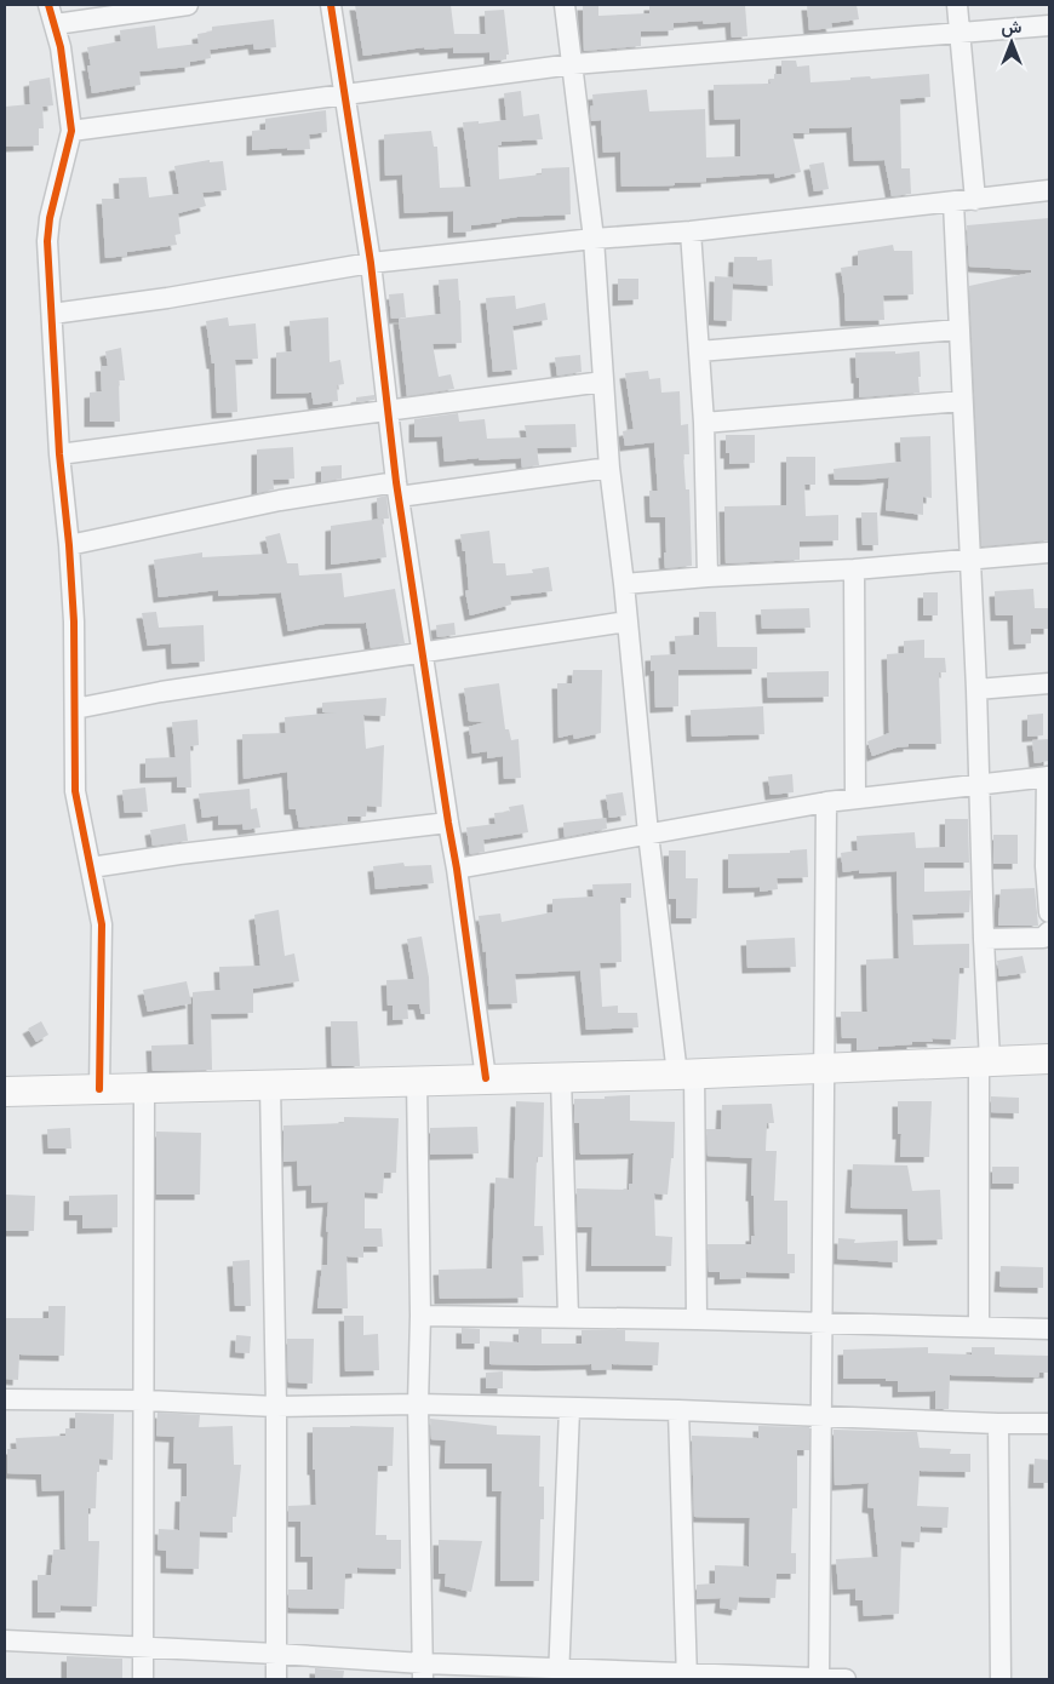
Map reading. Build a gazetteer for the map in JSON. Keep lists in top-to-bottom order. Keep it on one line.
{"north":"top"}
